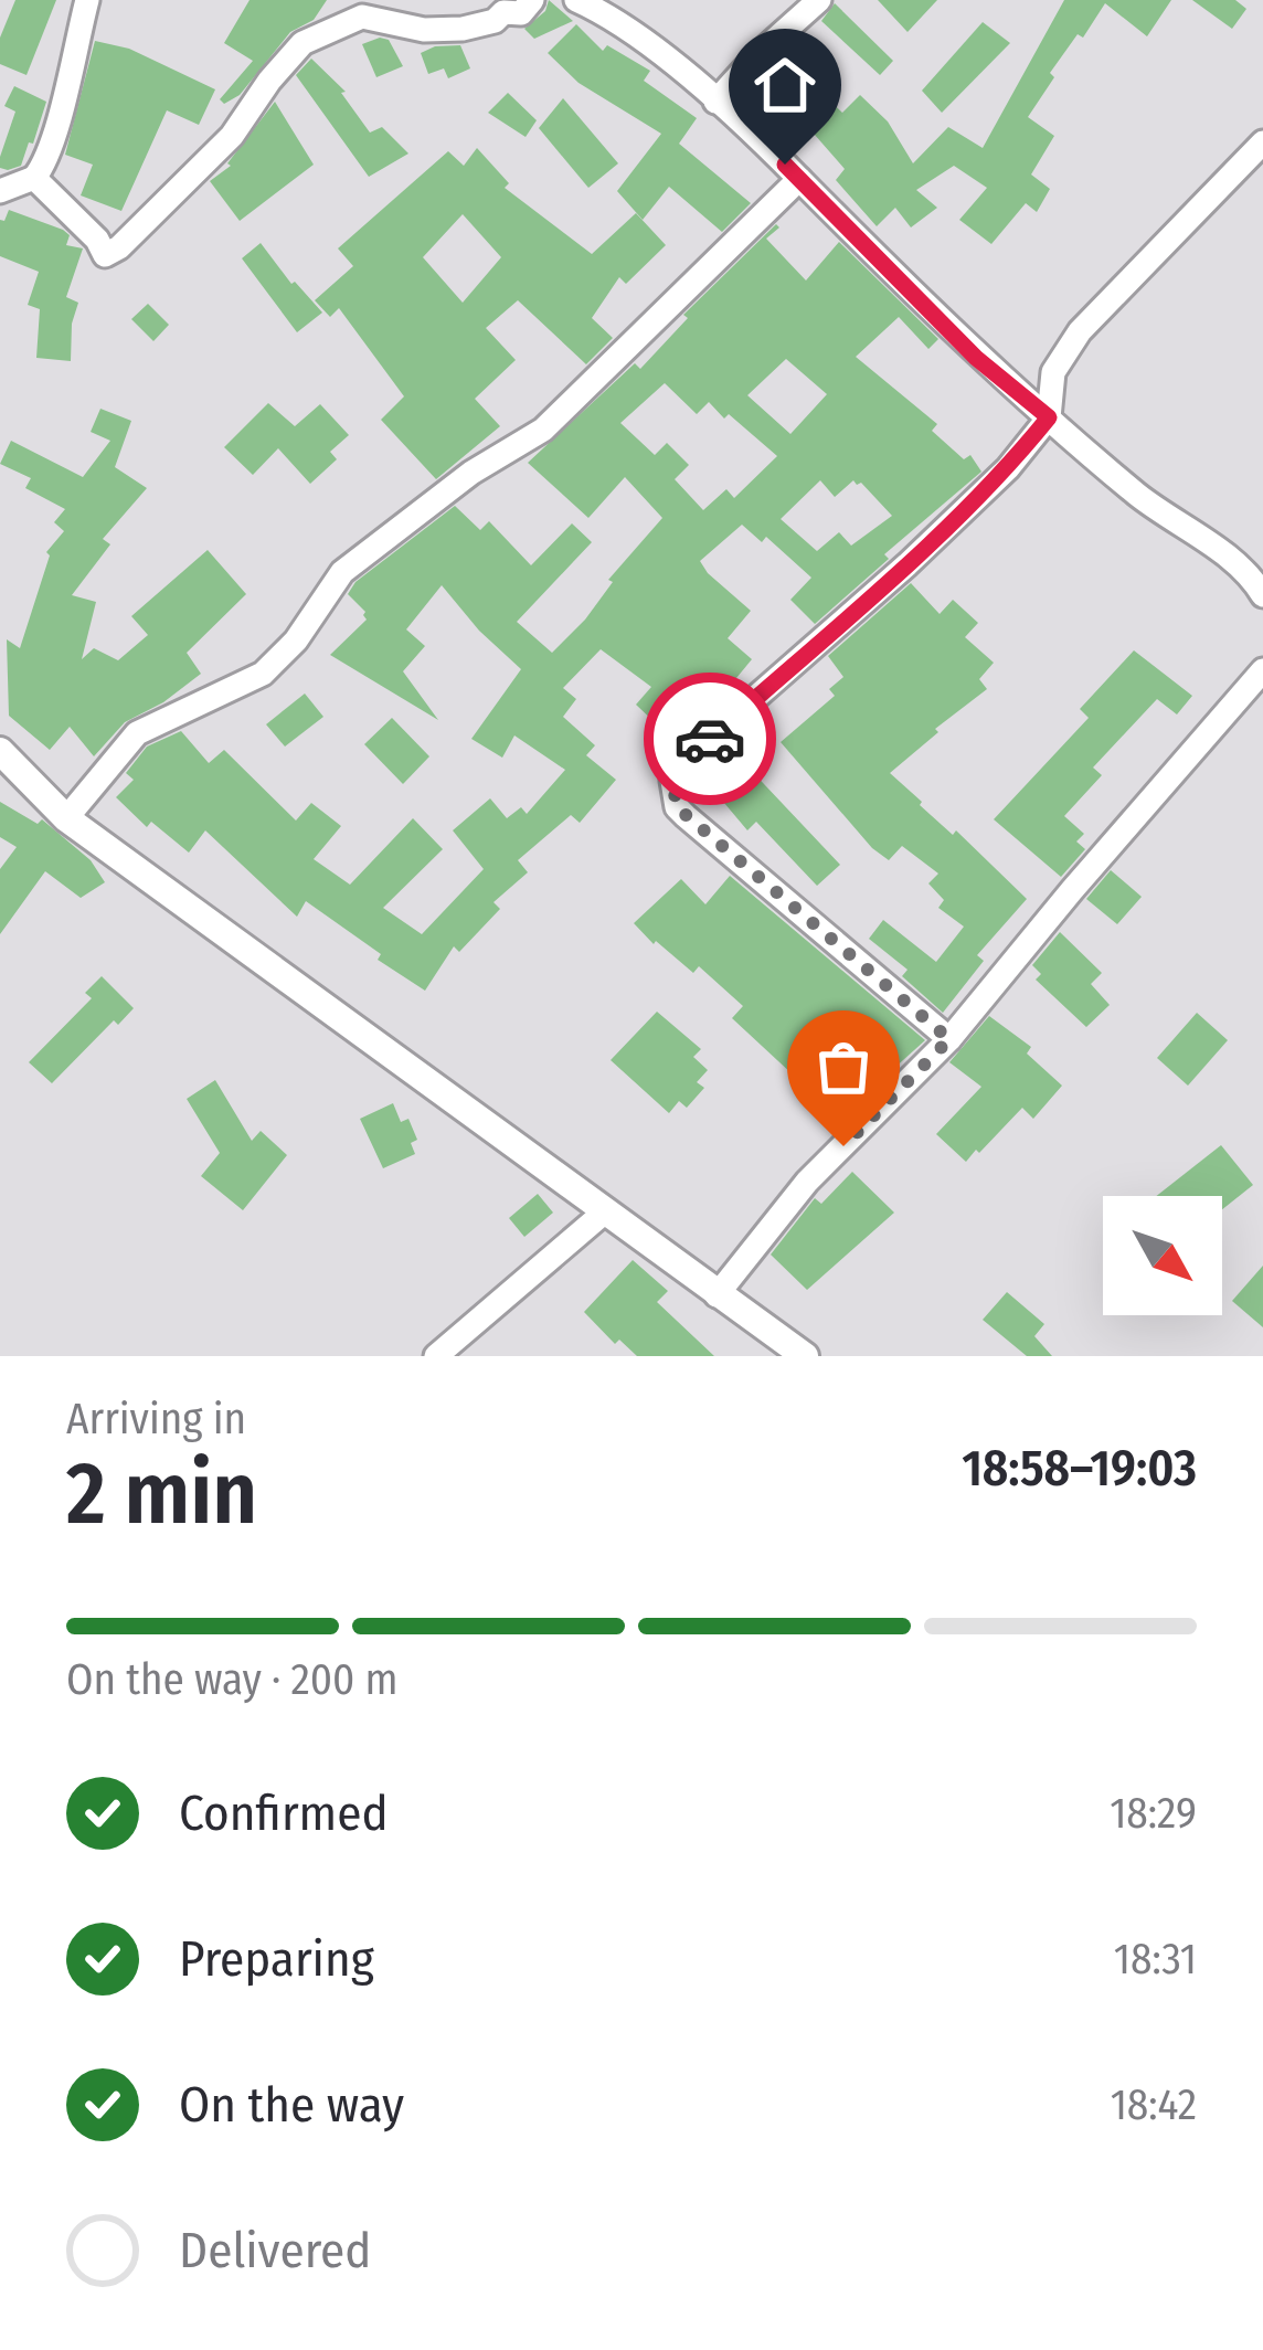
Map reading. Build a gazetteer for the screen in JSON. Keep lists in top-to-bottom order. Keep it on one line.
{"north":"bottom right","page":{"heading":["2 min","Arriving in","18:58–19:03"],"bar":"On the way · 200 m","list":[["Confirmed","18:29"],["Preparing","18:31"],["On the way","18:42"],"Delivered"]}}
